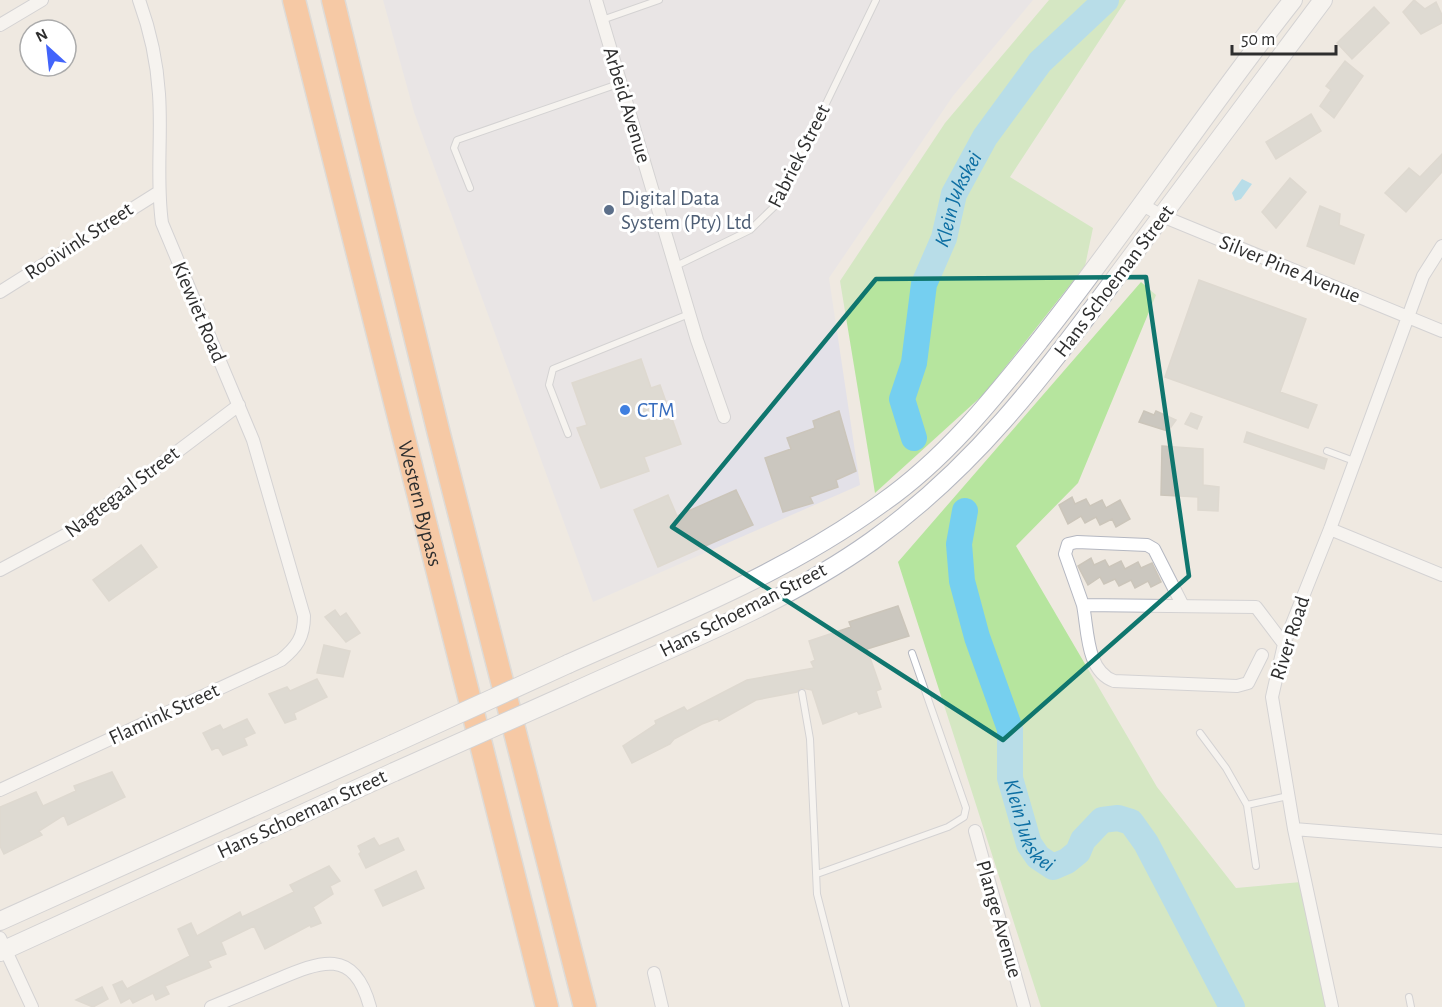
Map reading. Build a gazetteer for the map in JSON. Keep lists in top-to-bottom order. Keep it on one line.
{"streets":{"highway":["Western Bypass"],"main road":["Hans Schoeman Street"],"street":["Arbeid Avenue","Rooivink Street","Silver Pine Avenue","Kiewiet Road","Nagtegaal Street","River Road","Flamink Street","Plange Avenue"],"lane":["Fabriek Street"]},"crossings":[["Arbeid Avenue","Fabriek Street"],["Rooivink Street","Kiewiet Road"],["Silver Pine Avenue","Hans Schoeman Street"],["Silver Pine Avenue","River Road"],["Kiewiet Road","Nagtegaal Street"],["Kiewiet Road","Flamink Street"]],"water":["Klein Jukskei"],"places":["Digital Data System (Pty) Ltd","CTM"],"scale_bar":"50 m","north":"top left"}
